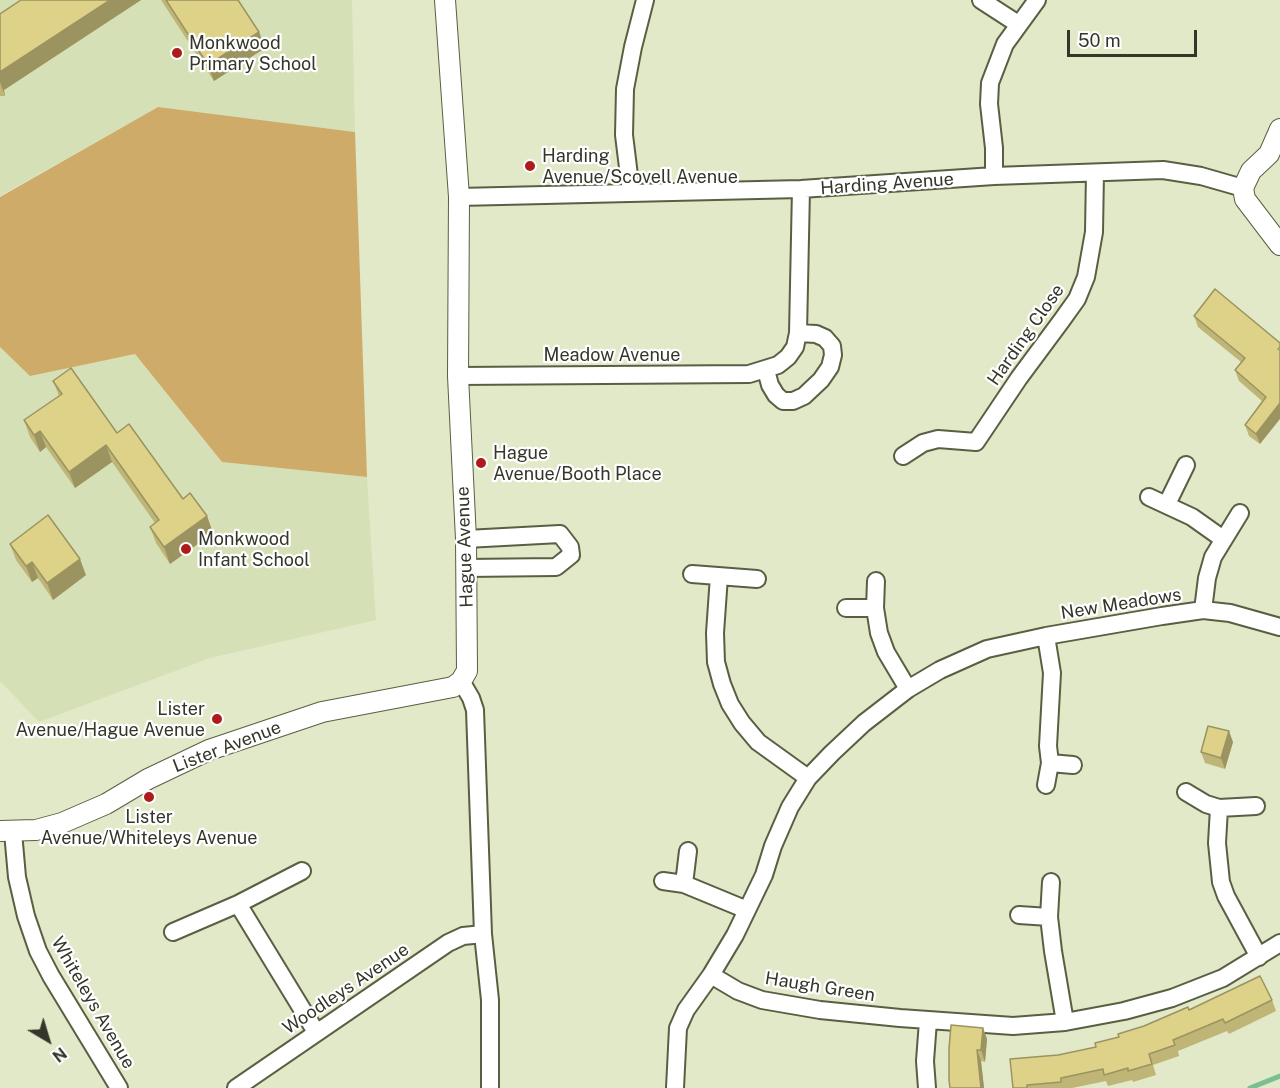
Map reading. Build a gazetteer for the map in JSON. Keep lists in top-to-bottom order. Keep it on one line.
{"streets":{"street":["Harding Avenue","Harding Close","Meadow Avenue","Hague Avenue","New Meadows","Lister Avenue","Haugh Green","Woodleys Avenue","Whiteleys Avenue"]},"crossings":[["Harding Avenue","Harding Close"],["Harding Avenue","Meadow Avenue"],["Harding Avenue","Hague Avenue"],["Meadow Avenue","Hague Avenue"],["Hague Avenue","Lister Avenue"],["New Meadows","Haugh Green"],["Lister Avenue","Whiteleys Avenue"]],"places":["Monkwood Primary School","Harding Avenue/Scovell Avenue","Hague Avenue/Booth Place","Monkwood Infant School","Lister Avenue/Hague Avenue","Lister Avenue/Whiteleys Avenue"],"scale_bar":"50 m","north":"bottom right"}
